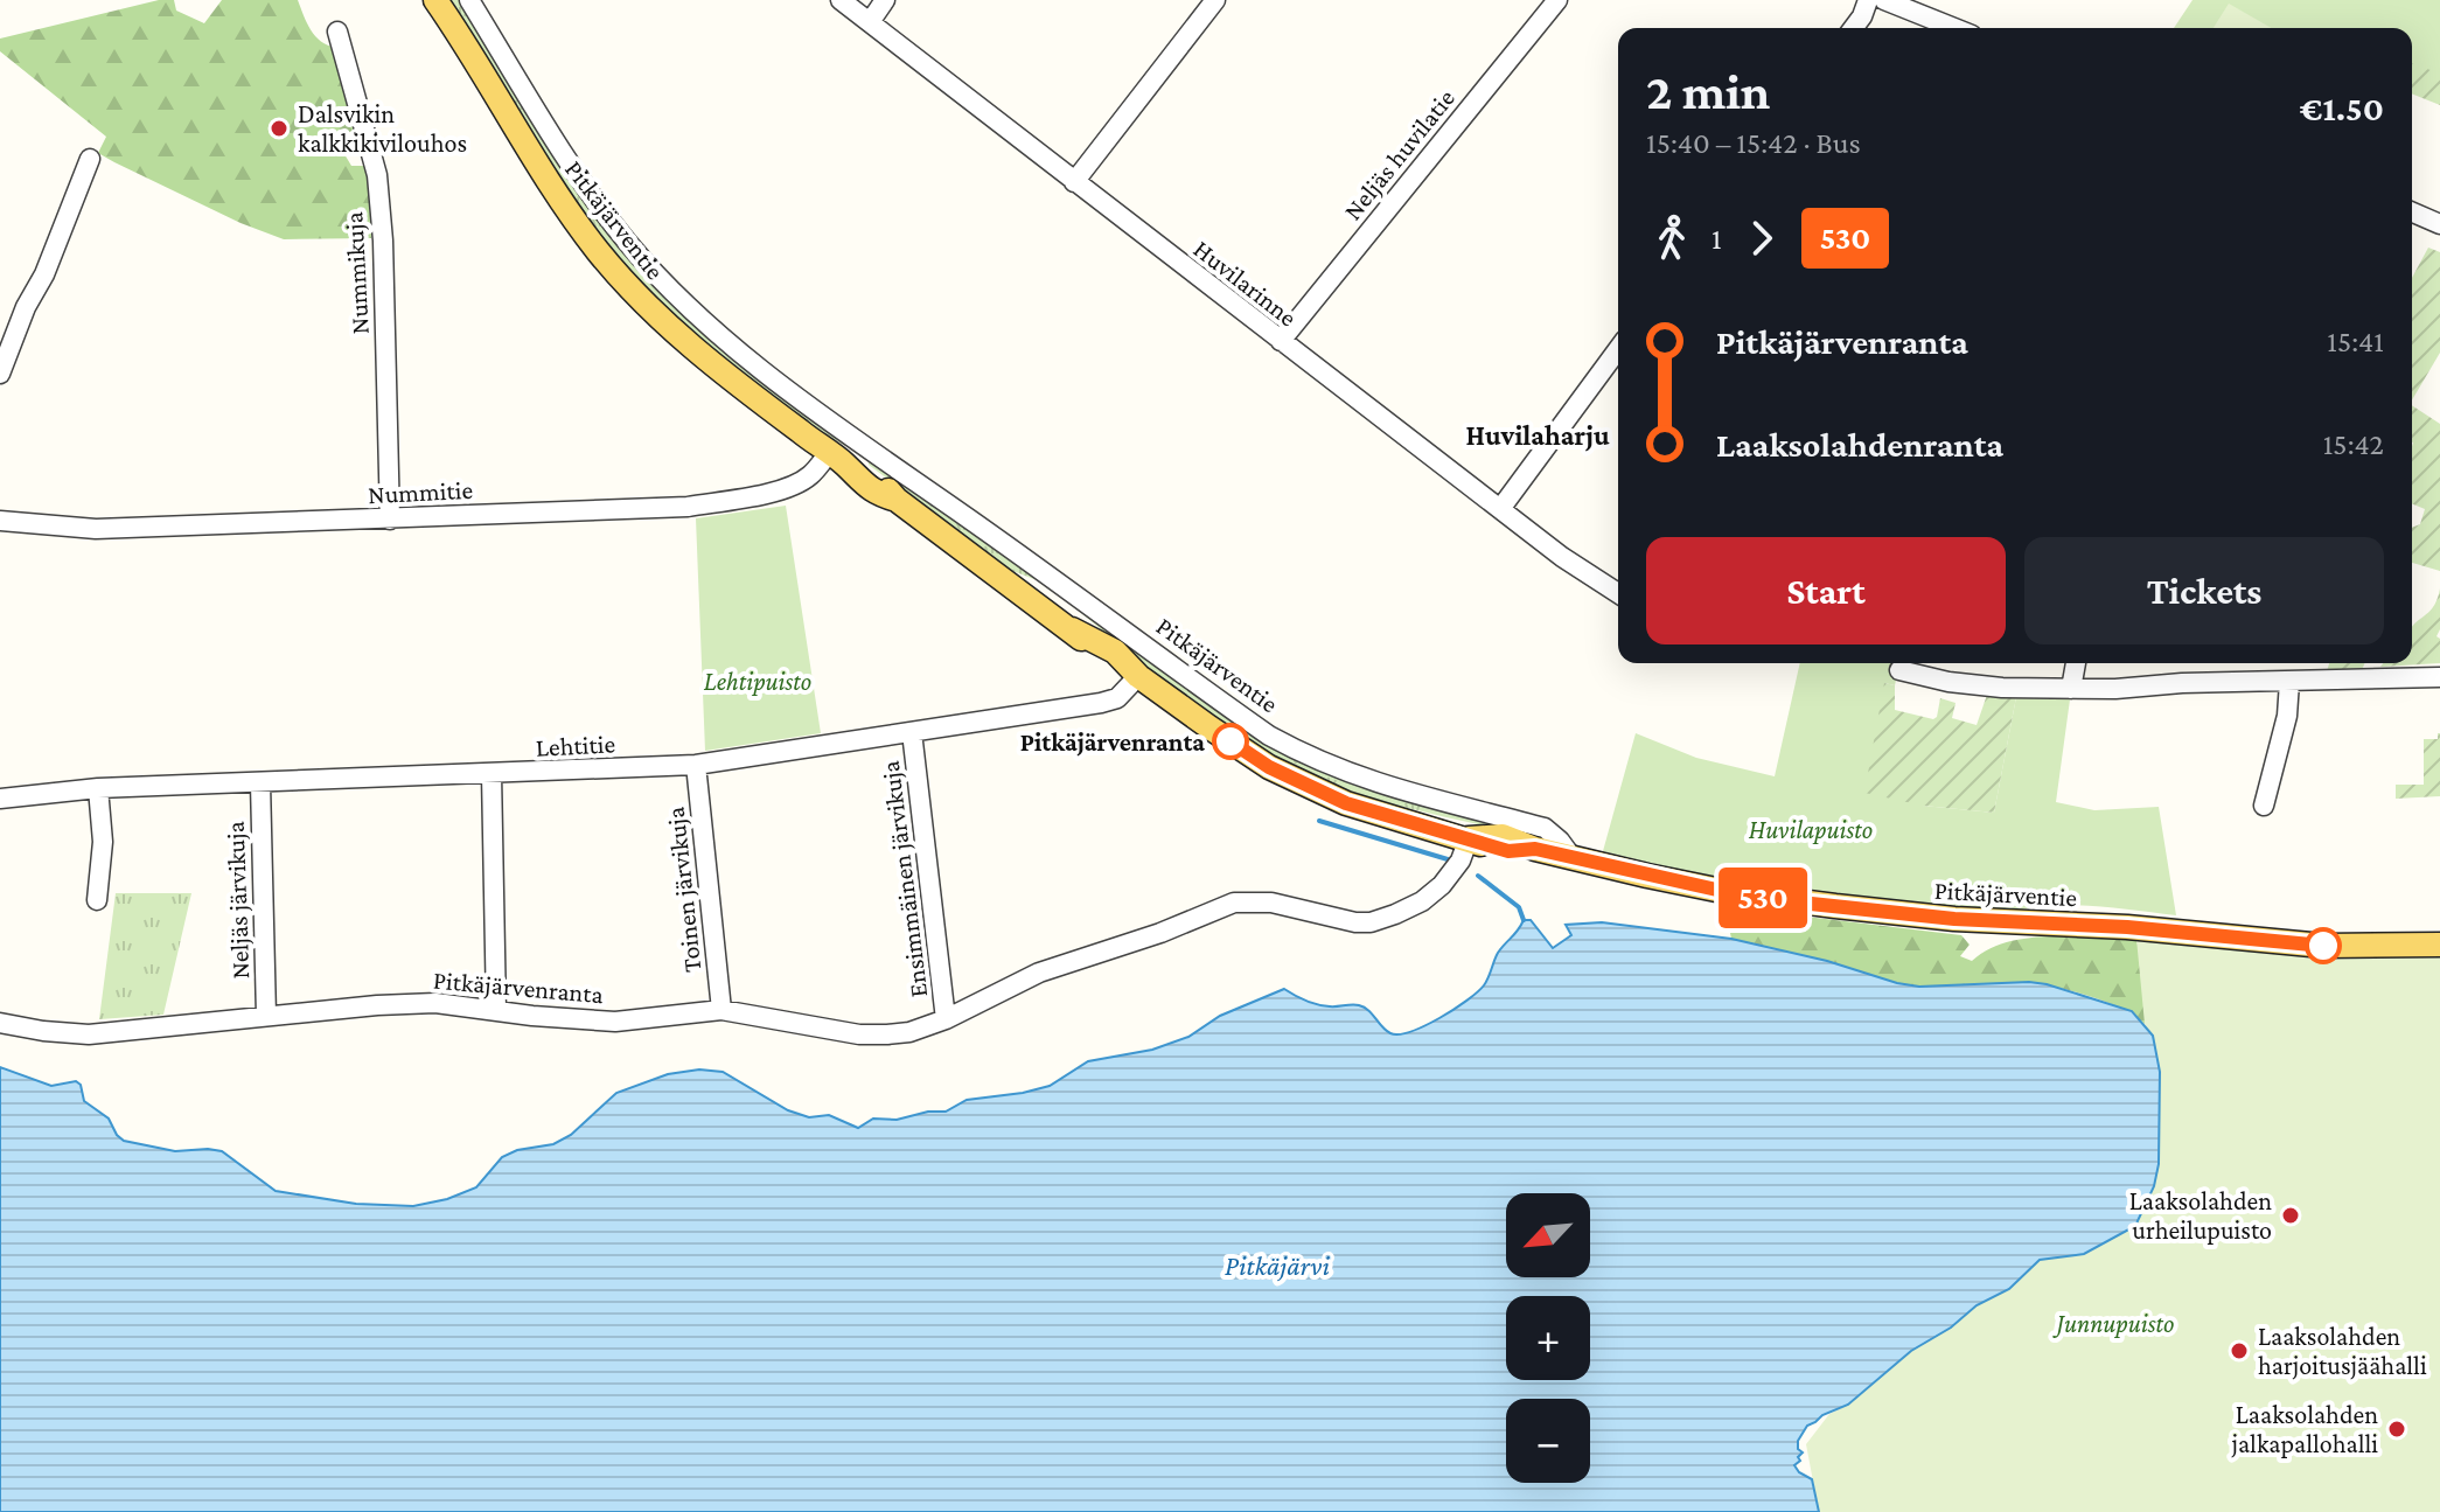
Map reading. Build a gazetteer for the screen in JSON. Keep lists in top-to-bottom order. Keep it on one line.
{"streets":{"main road":["Pitkäjärventie"],"street":["Neljäs huvilatie","Nummikuja","Huvilarinne","Nummitie","Lehtitie","Ensimmäinen järvikuja","Toinen järvikuja","Neljäs järvikuja","Pitkäjärvenranta"]},"crossings":[["Neljäs huvilatie","Huvilarinne"],["Pitkäjärventie","Nummitie"],["Pitkäjärventie","Lehtitie"],["Pitkäjärventie","Pitkäjärvenranta"],["Nummikuja","Nummitie"],["Lehtitie","Ensimmäinen järvikuja"],["Lehtitie","Toinen järvikuja"],["Lehtitie","Neljäs järvikuja"],["Ensimmäinen järvikuja","Pitkäjärvenranta"],["Toinen järvikuja","Pitkäjärvenranta"],["Neljäs järvikuja","Pitkäjärvenranta"]],"districts":["Huvilaharju"],"water":["Pitkäjärvi"],"parks":["Lehtipuisto","Huvilapuisto","Junnupuisto"],"places":["Dalsvikin kalkkikivilouhos","Pitkäjärvenranta","Laaksolahden urheilupuisto","Laaksolahden harjoitusjäähalli","Laaksolahden jalkapallohalli"],"lines":["bus line 530"],"north":"bottom left","page":{"on_map":"530","heading":["2 min","15:40 – 15:42 · Bus","€1.50"],"legs":["1","530"],"list":[{"name":"Pitkäjärvenranta","value":"15:41"},{"name":"Laaksolahdenranta","value":"15:42"}],"buttons":["Start","Tickets"],"map_buttons":["+","−"]}}
